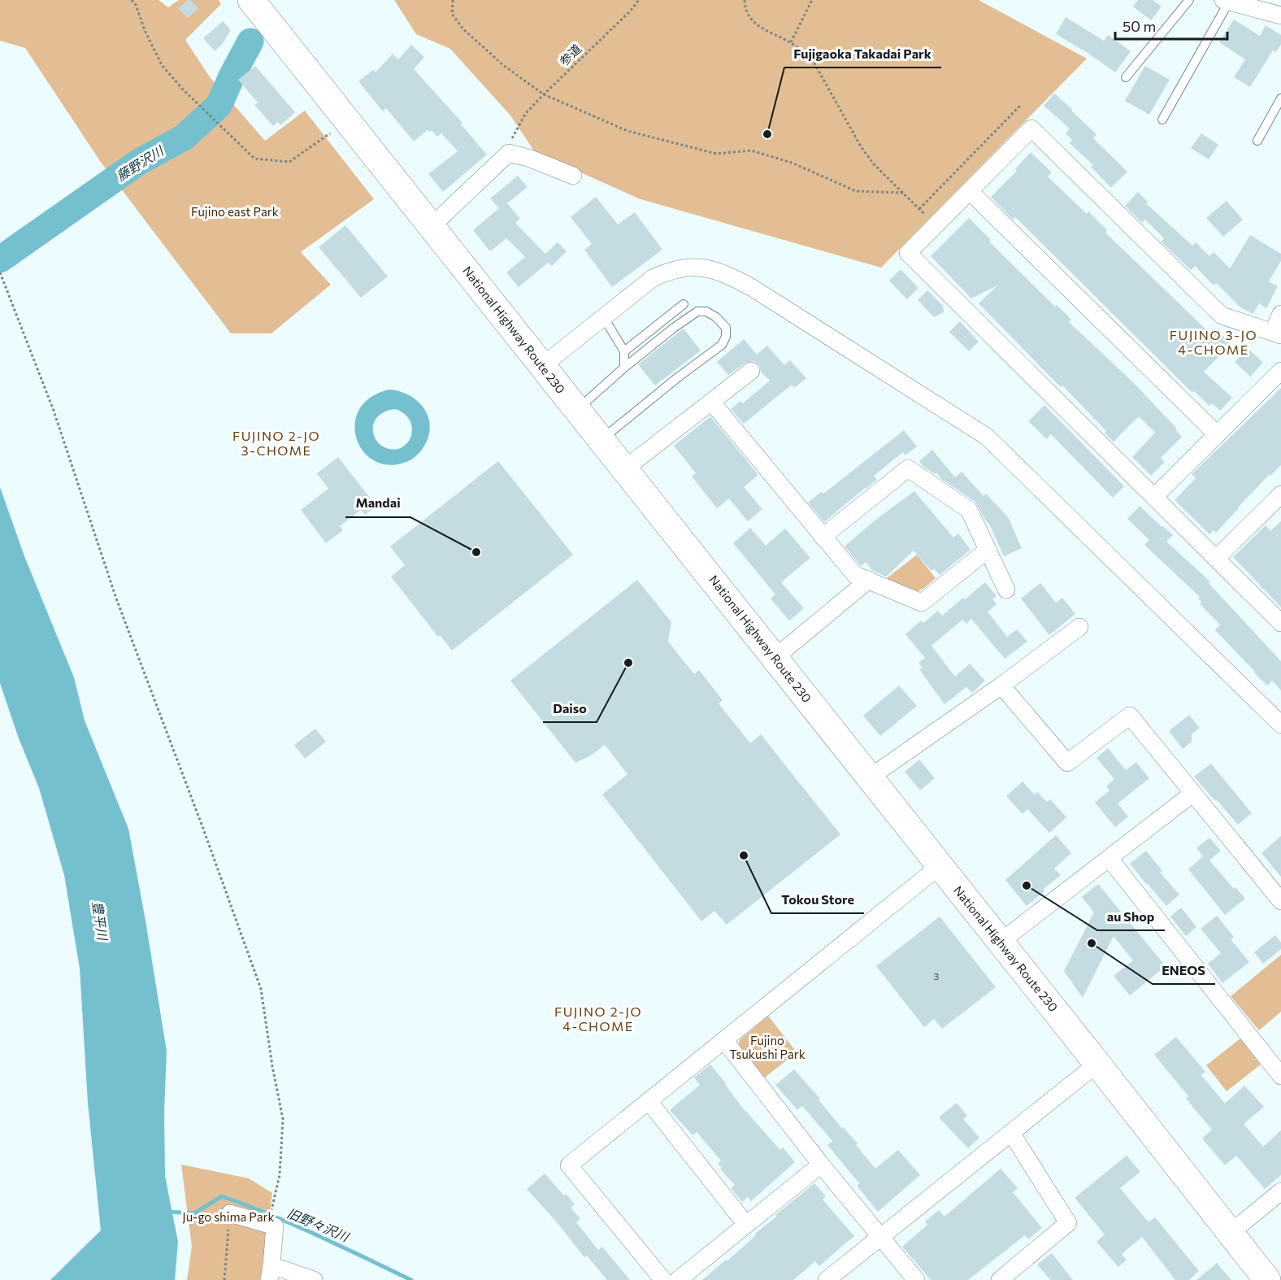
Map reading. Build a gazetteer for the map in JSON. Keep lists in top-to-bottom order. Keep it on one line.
{"streets":{"highway":["National Highway Route 230"],"path":["参道"]},"districts":["FUJINO 3-JO 4-CHOME","FUJINO 2-JO 3-CHOME","FUJINO 2-JO 4-CHOME"],"water":["藤野沢川","豊平川","旧野々沢川"],"parks":["Fujino east Park","Fujino Tsukushi Park","Ju-go shima Park"],"places":["Fujigaoka Takadai Park","Mandai","Daiso","Tokou Store","au Shop","ENEOS"],"house_numbers":["3"],"scale_bar":"50 m"}
